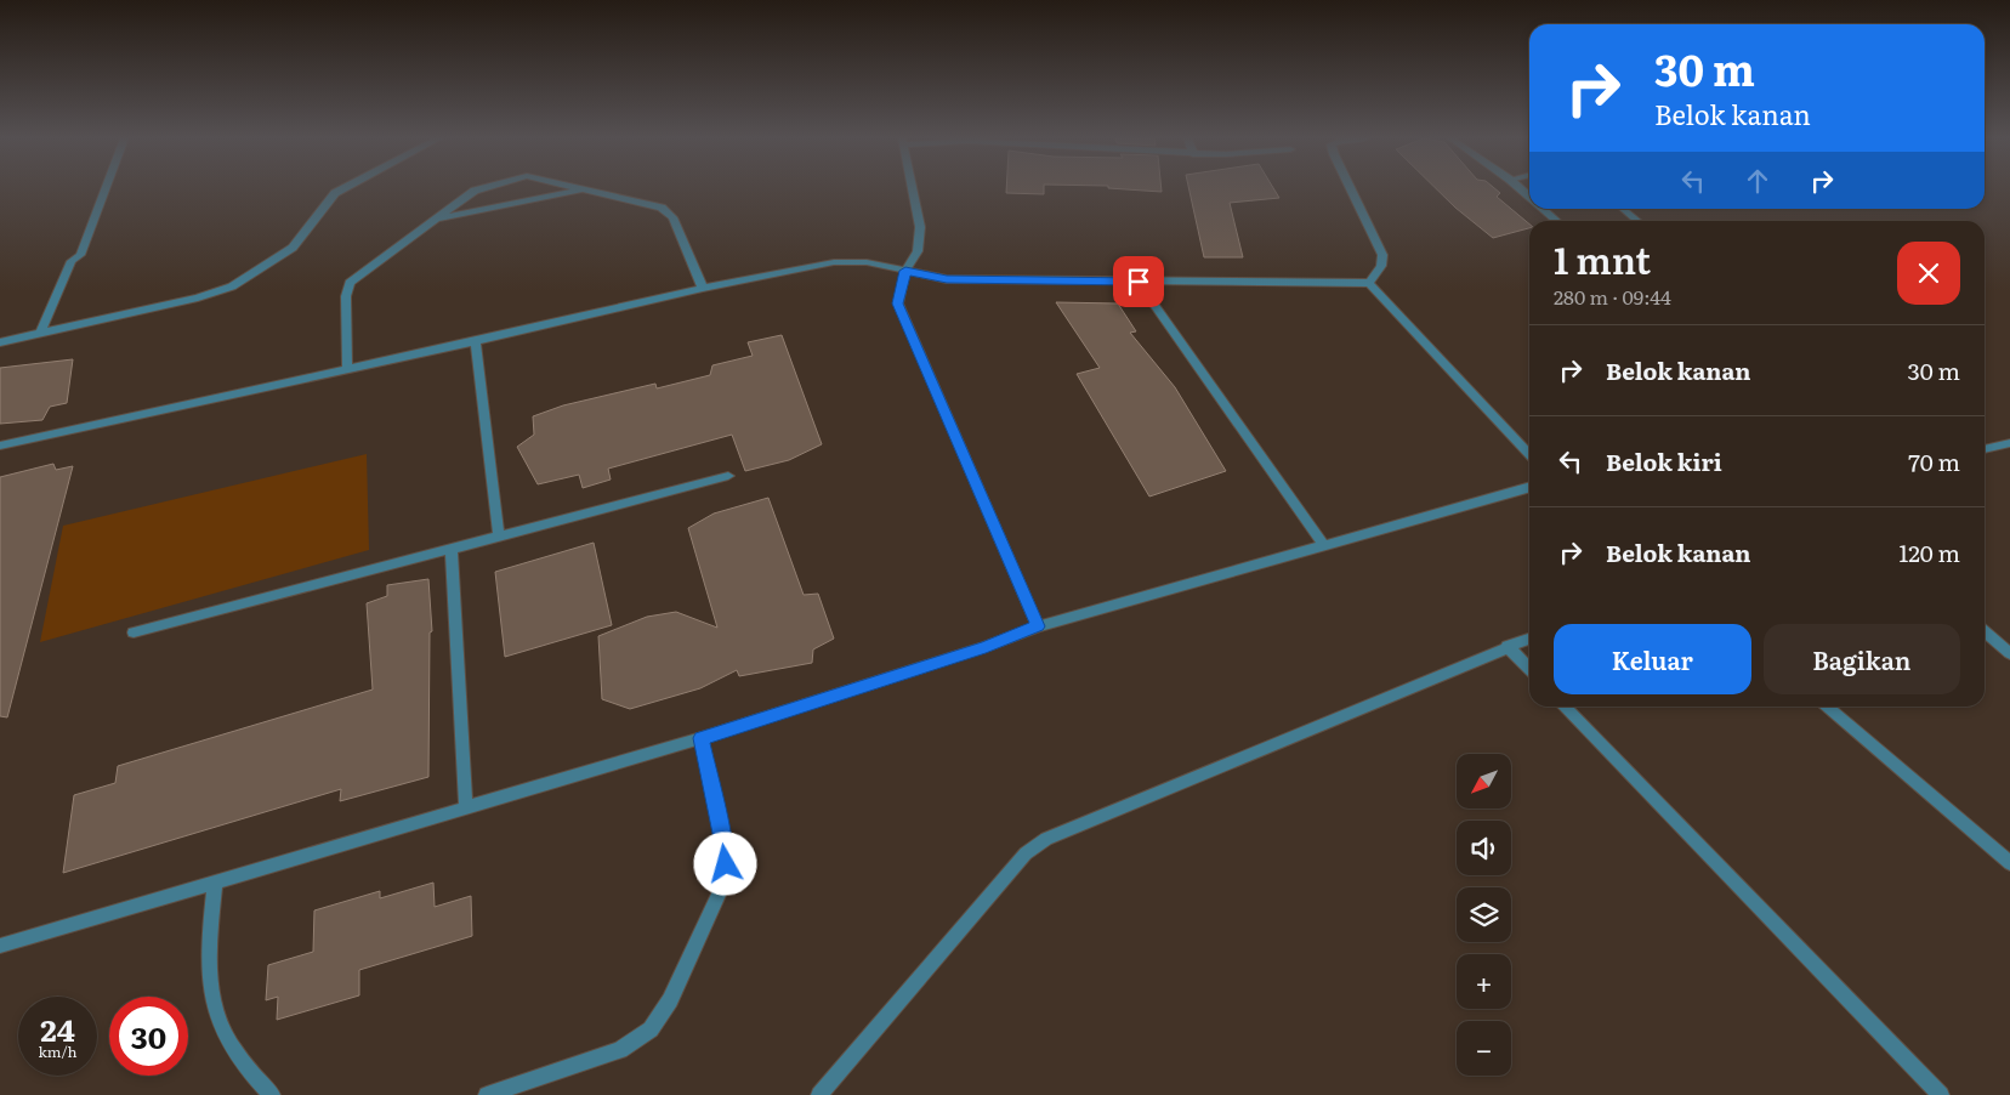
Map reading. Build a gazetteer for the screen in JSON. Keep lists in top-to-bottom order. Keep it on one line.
{"north":"bottom left","page":{"turn":["30 m","Belok kanan"],"heading":["1 mnt","280 m · 09:44"],"list":[{"name":"Belok kanan","value":"30 m"},{"name":"Belok kiri","value":"70 m"},{"name":"Belok kanan","value":"120 m"}],"buttons":["Keluar","Bagikan"],"map_buttons":["+","−"],"speed":"24 km/h","limit":"30"}}
